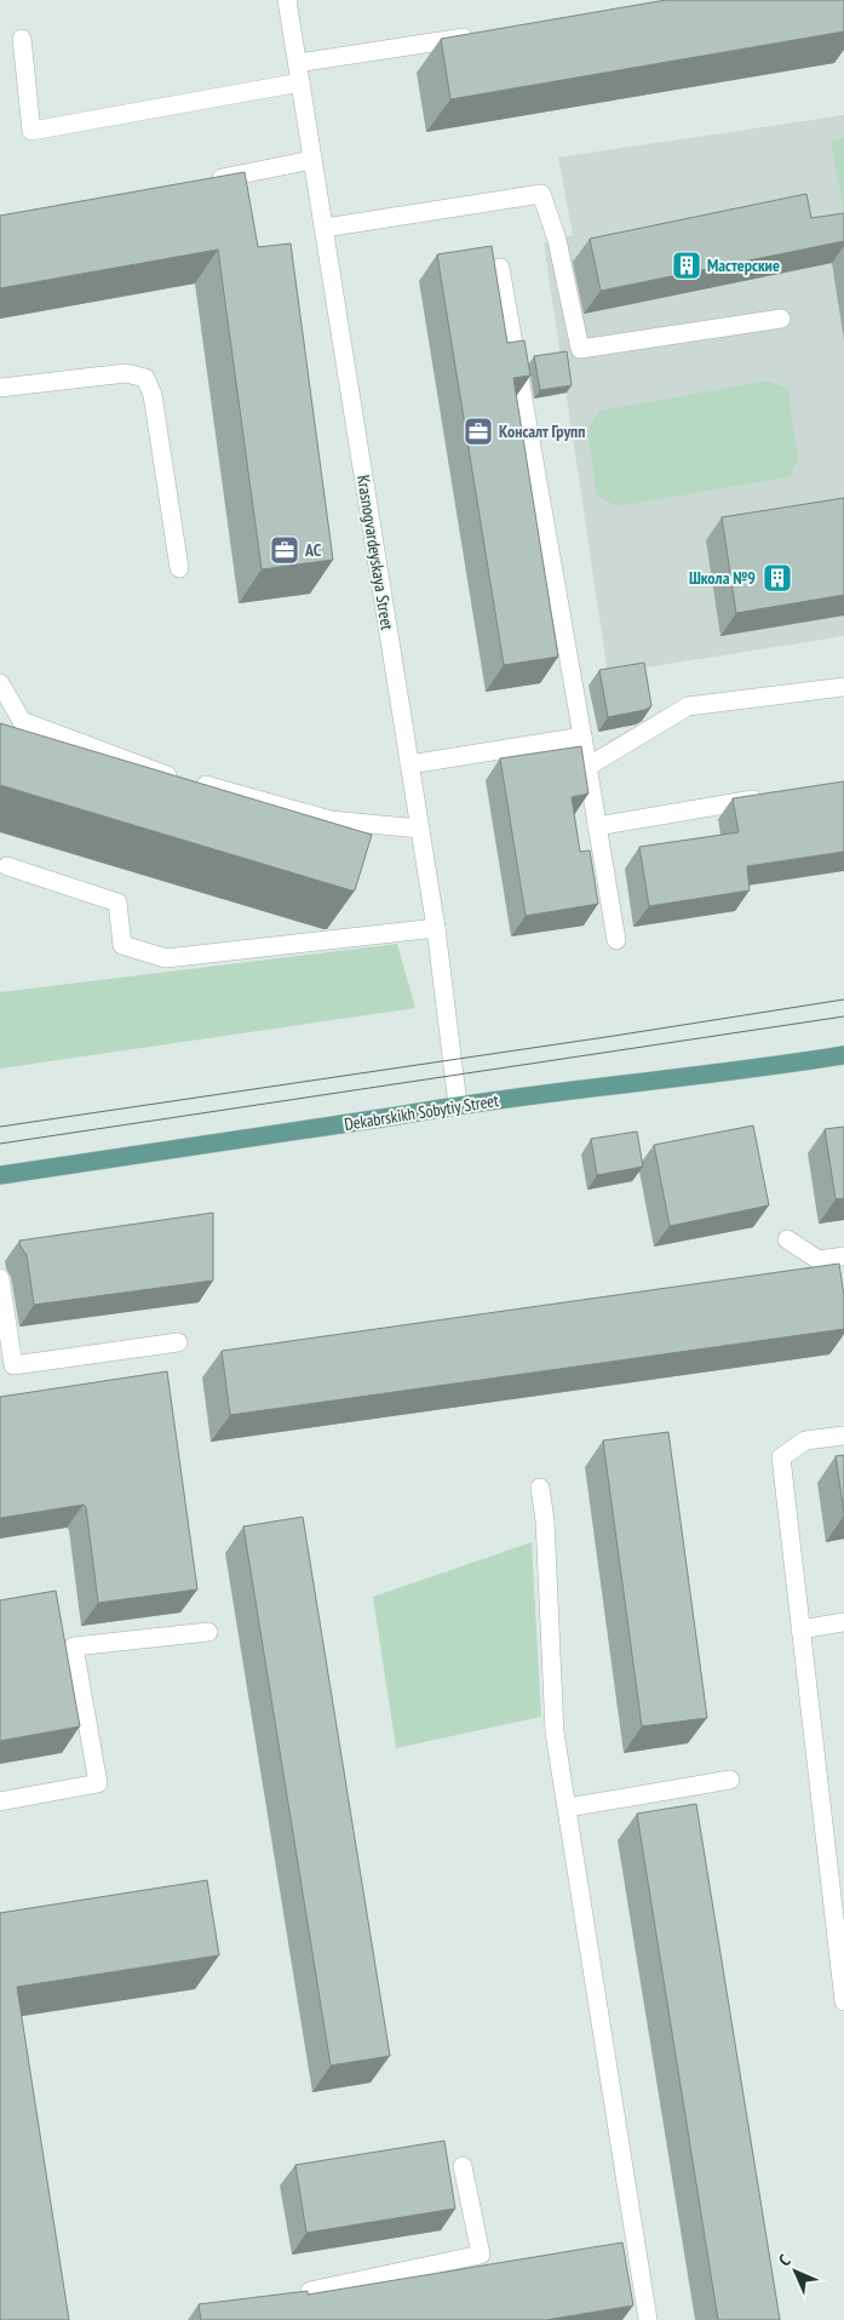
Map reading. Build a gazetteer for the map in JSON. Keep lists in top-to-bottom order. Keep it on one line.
{"streets":{"main road":["Dekabrskikh Sobytiy Street"],"street":["Krasnogvardeyskaya Street"]},"crossings":[["Krasnogvardeyskaya Street","Dekabrskikh Sobytiy Street"]],"places":{"building":["Мастерские","Школа №9"],"office":["Консалт Групп","АС"]},"north":"top left"}
